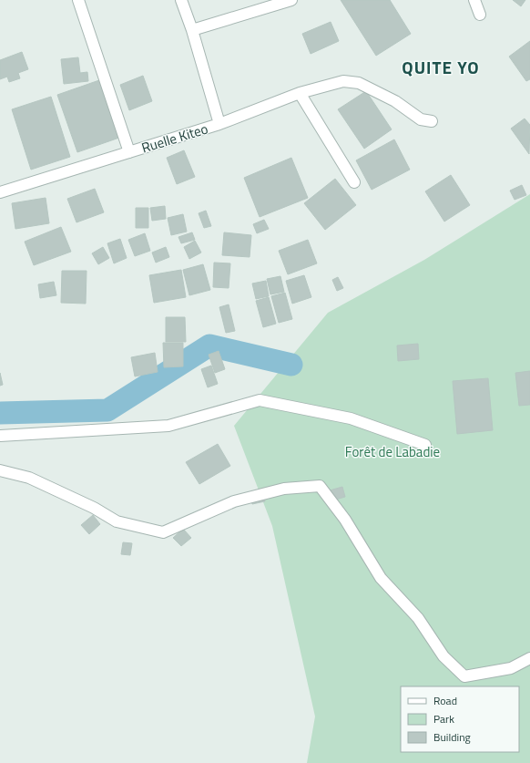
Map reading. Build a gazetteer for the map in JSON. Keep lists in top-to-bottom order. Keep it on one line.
{"streets":{"street":["Ruelle Kiteo"]},"districts":["QUITE YO"],"parks":["Forêt de Labadie"],"legend":["Road","Park","Building"]}
